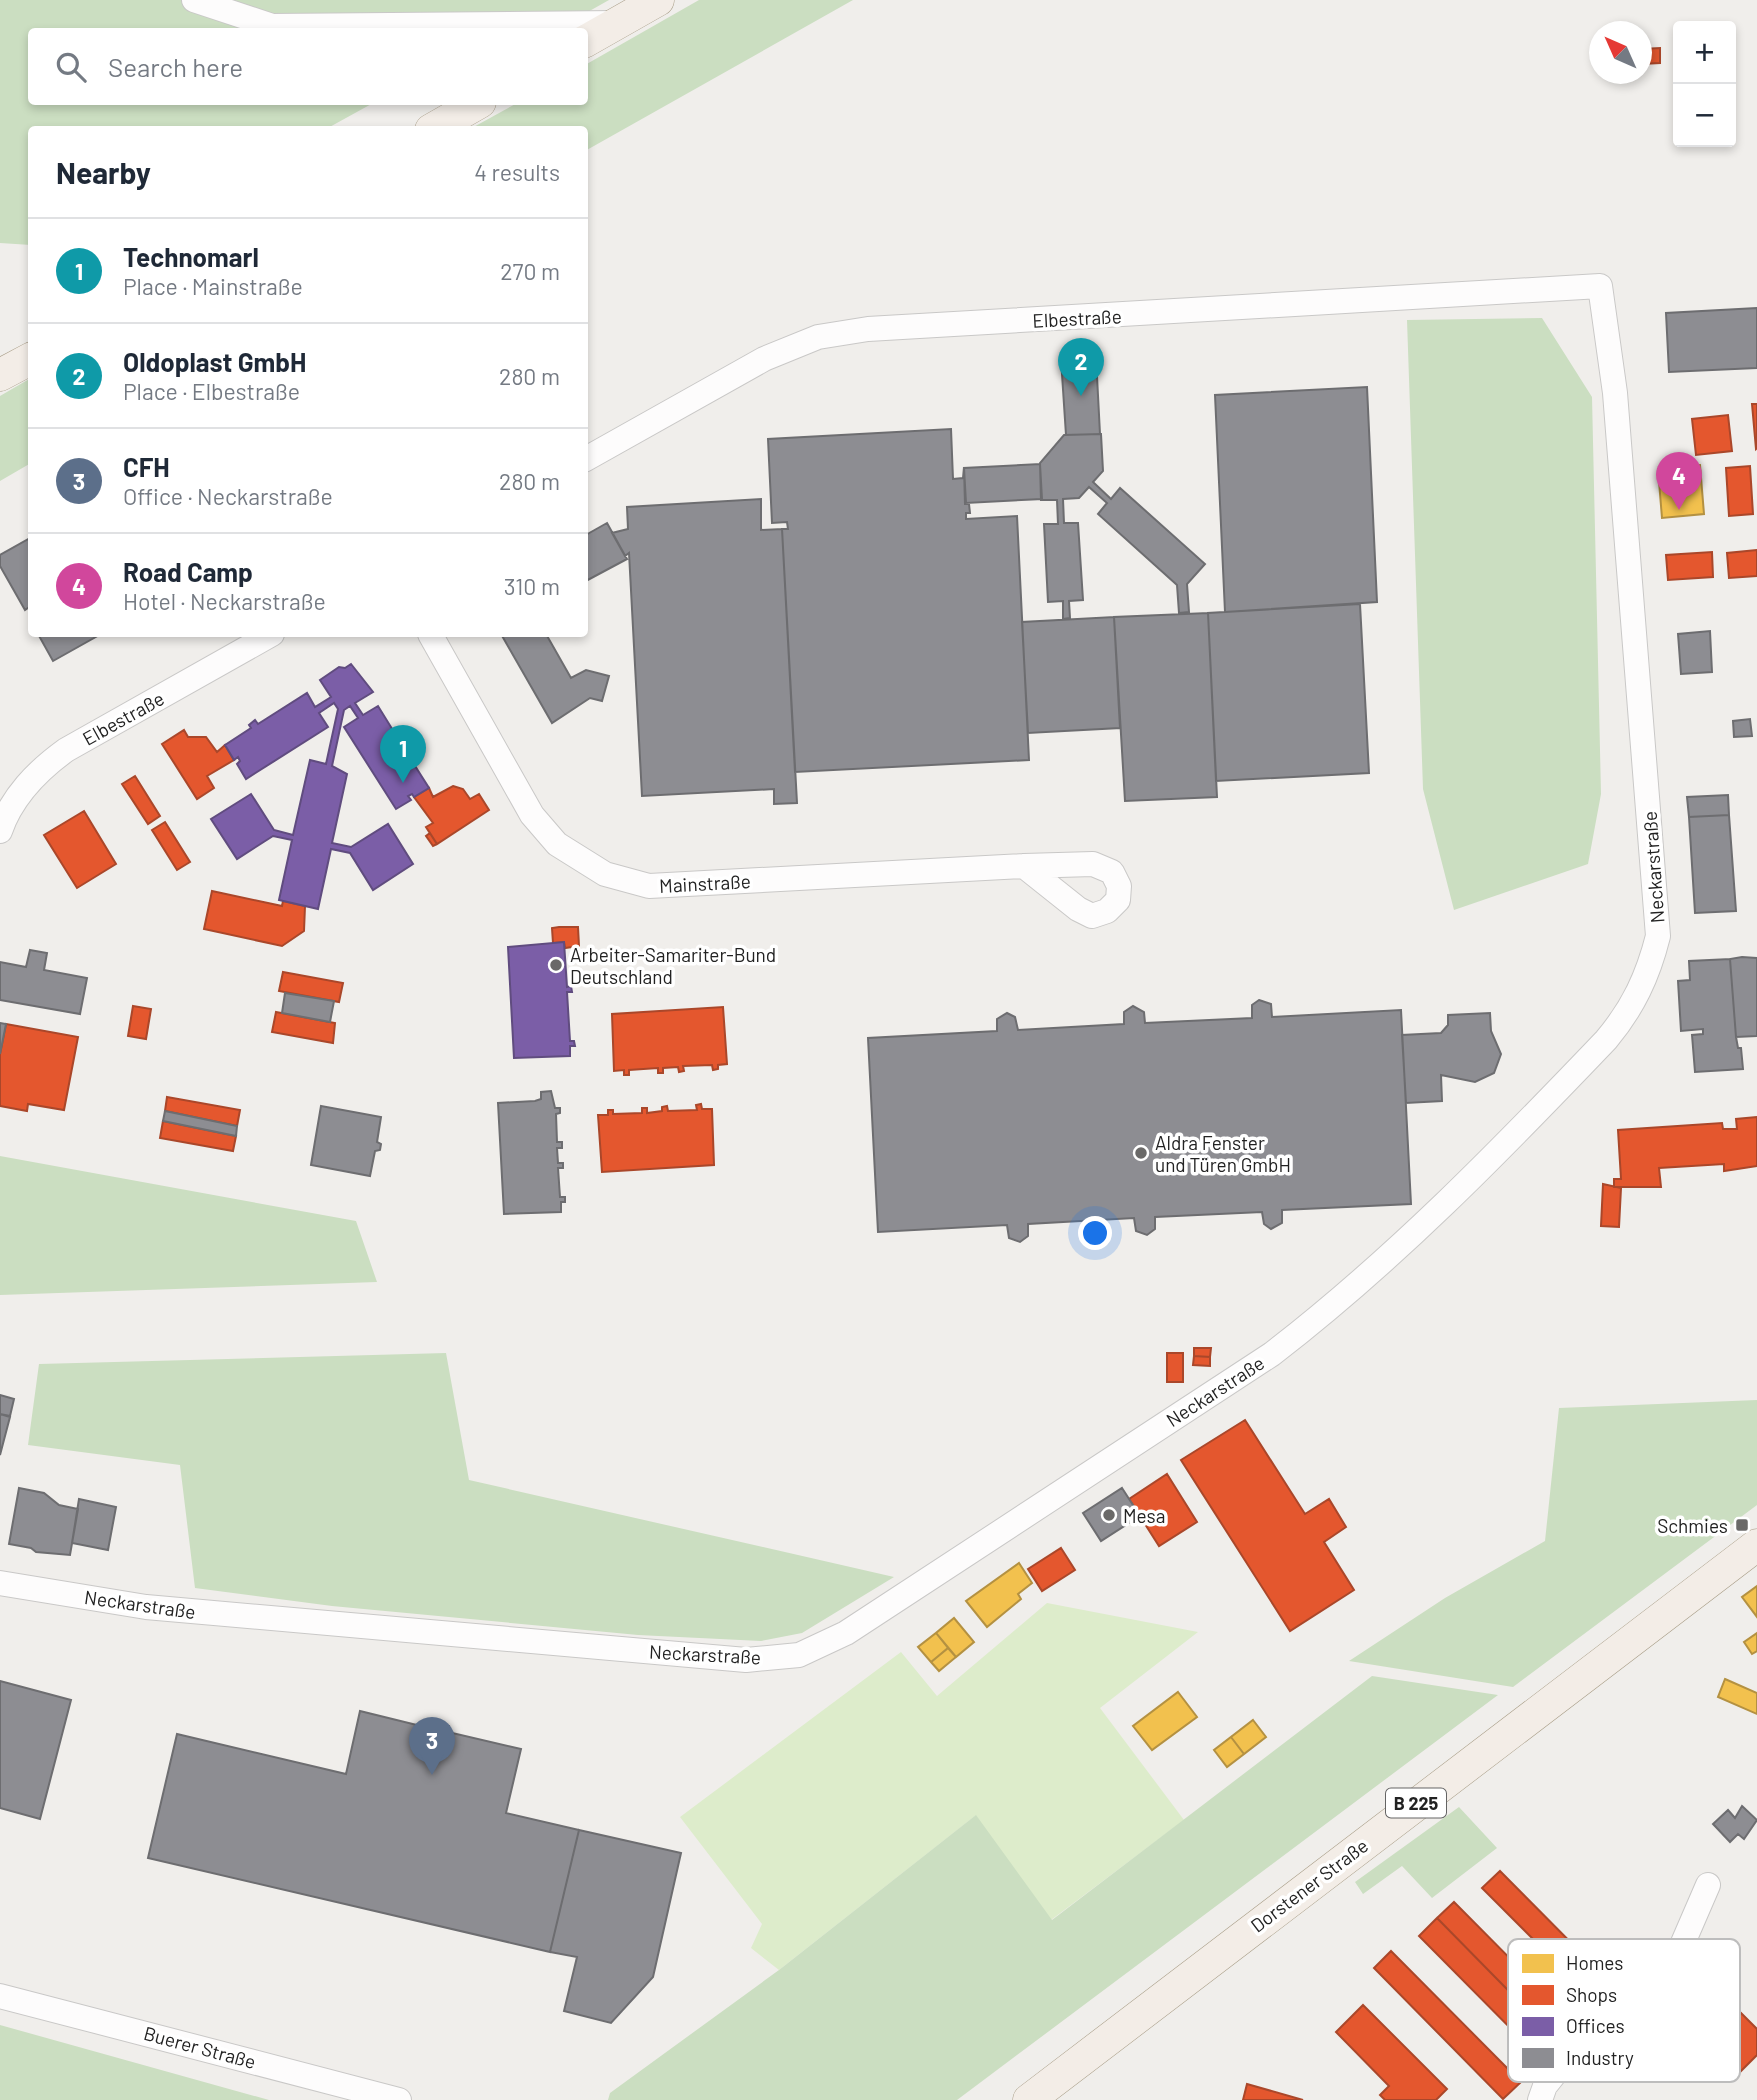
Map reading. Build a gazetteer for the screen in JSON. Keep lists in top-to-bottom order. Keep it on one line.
{"streets":{"main road":["B 225","Dorstener Straße"],"street":["Elbestraße","Neckarstraße","Mainstraße","Buerer Straße"]},"crossings":[["Elbestraße","Neckarstraße"]],"places":{"other":["Arbeiter-Samariter-Bund Deutschland","Aldra Fenster und Türen GmbH","Mesa"],"transit":["Schmies"]},"legend":["Homes","Shops","Offices","Industry"],"north":"top left","page":{"map_buttons":["+","−"],"search":"Search here","heading":["Nearby","4 results"],"list":[{"mark":"1","name":"Technomarl","note":"Place · Mainstraße","value":"270 m"},{"mark":"2","name":"Oldoplast GmbH","note":"Place · Elbestraße","value":"280 m"},{"mark":"3","name":"CFH","note":"Office · Neckarstraße","value":"280 m"},{"mark":"4","name":"Road Camp","note":"Hotel · Neckarstraße","value":"310 m"}],"pins":["2","4","1","3"]}}
